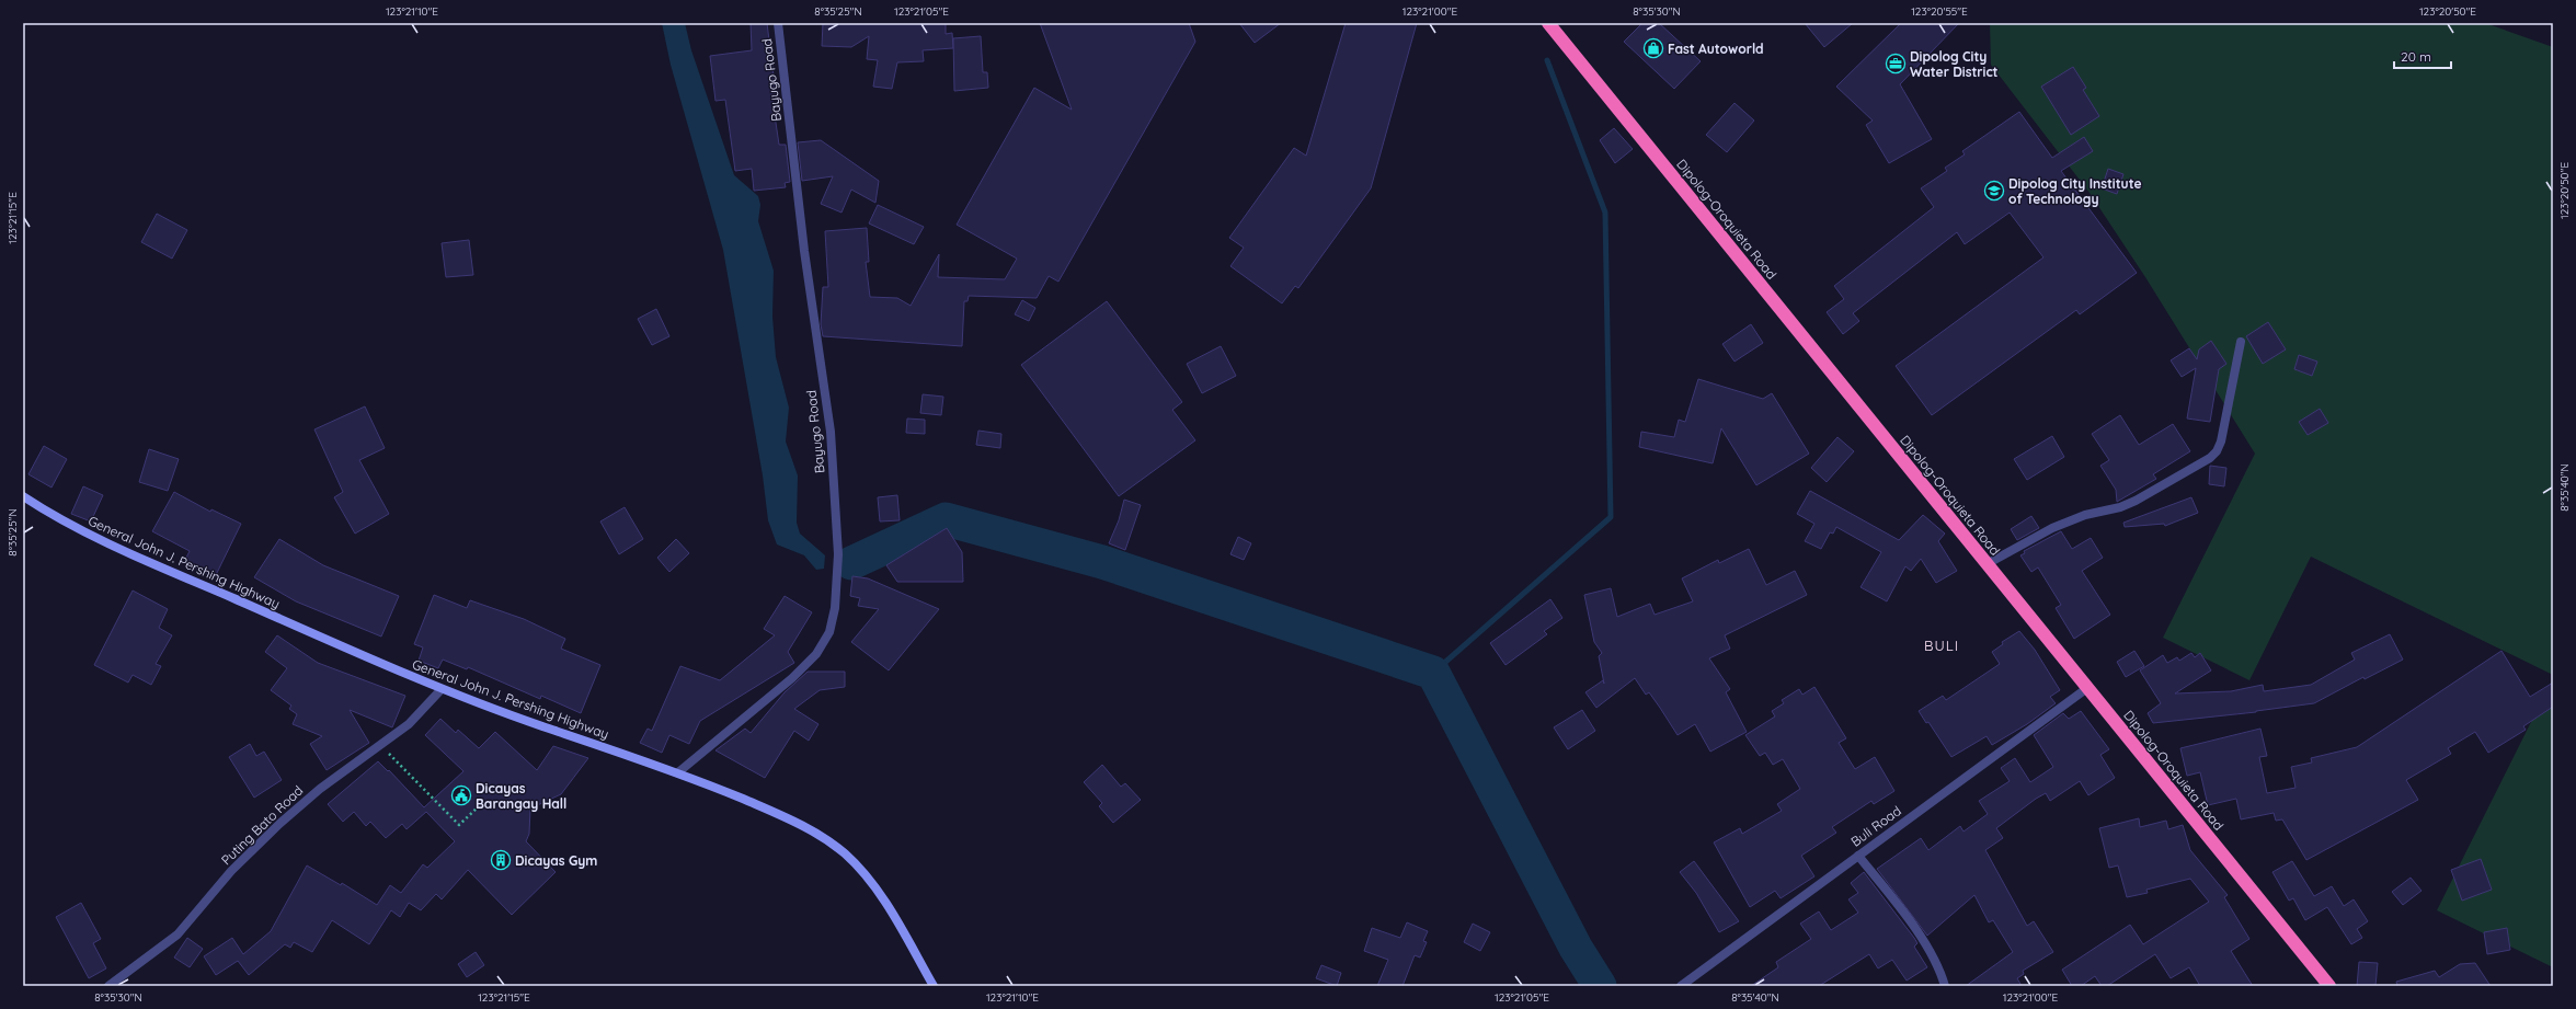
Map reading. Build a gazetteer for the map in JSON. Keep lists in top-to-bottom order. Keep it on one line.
{"streets":{"highway":["Dipolog-Oroquieta Road"],"main road":["General John J. Pershing Highway"],"street":["Bayugo Road","Puting Bato Road","Buli Road"]},"crossings":[["Bayugo Road","General John J. Pershing Highway"],["Dipolog-Oroquieta Road","Buli Road"],["General John J. Pershing Highway","Puting Bato Road"]],"districts":["BULI"],"places":{"shop":["Fast Autoworld"],"office":["Dipolog City Water District"],"school or university":["Dipolog City Institute of Technology"],"public building":["Dicayas Barangay Hall"],"building":["Dicayas Gym"]},"scale_bar":"20 m","coordinates":["123°21'10\"E","8°35'25\"N","123°21'05\"E","123°21'00\"E","8°35'30\"N","123°20'55\"E","123°20'50\"E","123°21'15\"E","8°35'40\"N"]}
